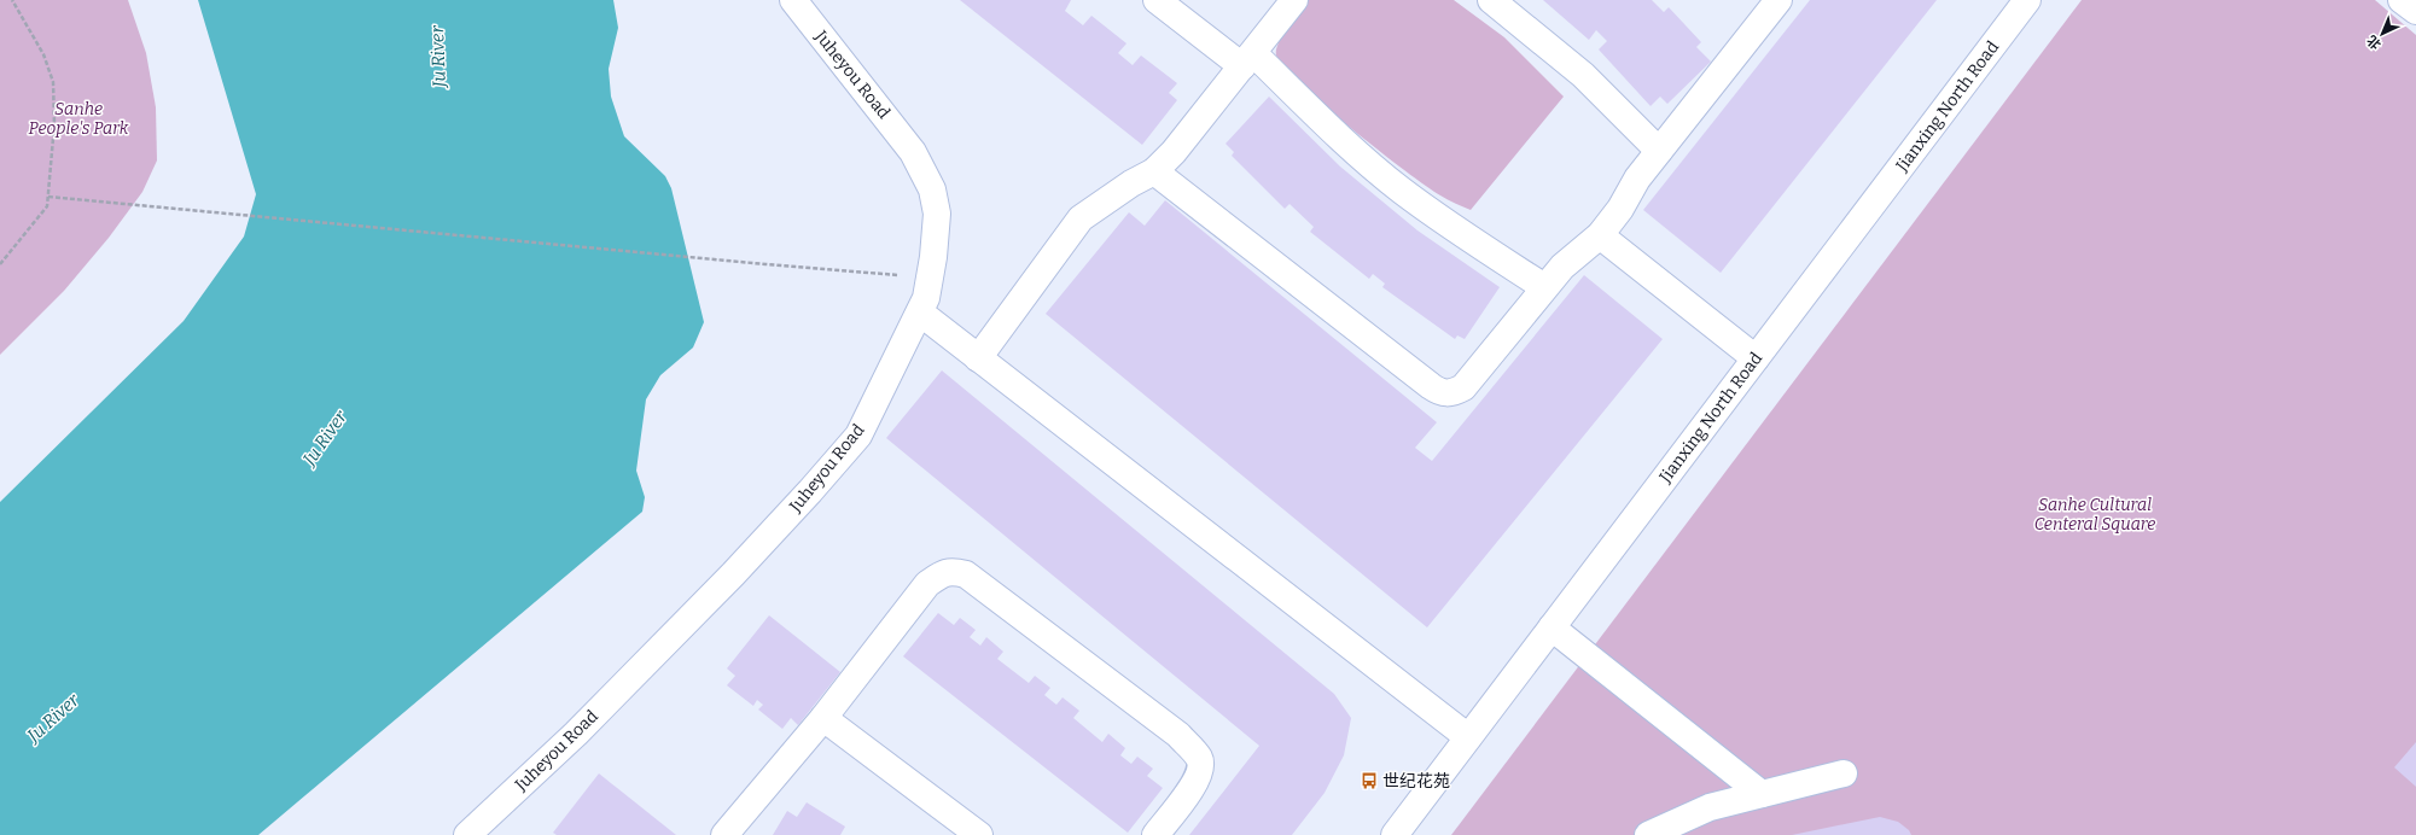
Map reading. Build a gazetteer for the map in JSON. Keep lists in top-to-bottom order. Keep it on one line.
{"streets":{"street":["Juheyou Road","Jianxing North Road"]},"water":["Ju River"],"parks":["Sanhe People's Park","Sanhe Cultural Centeral Square"],"places":{"bus stop":["世纪花苑"]},"north":"bottom left"}
